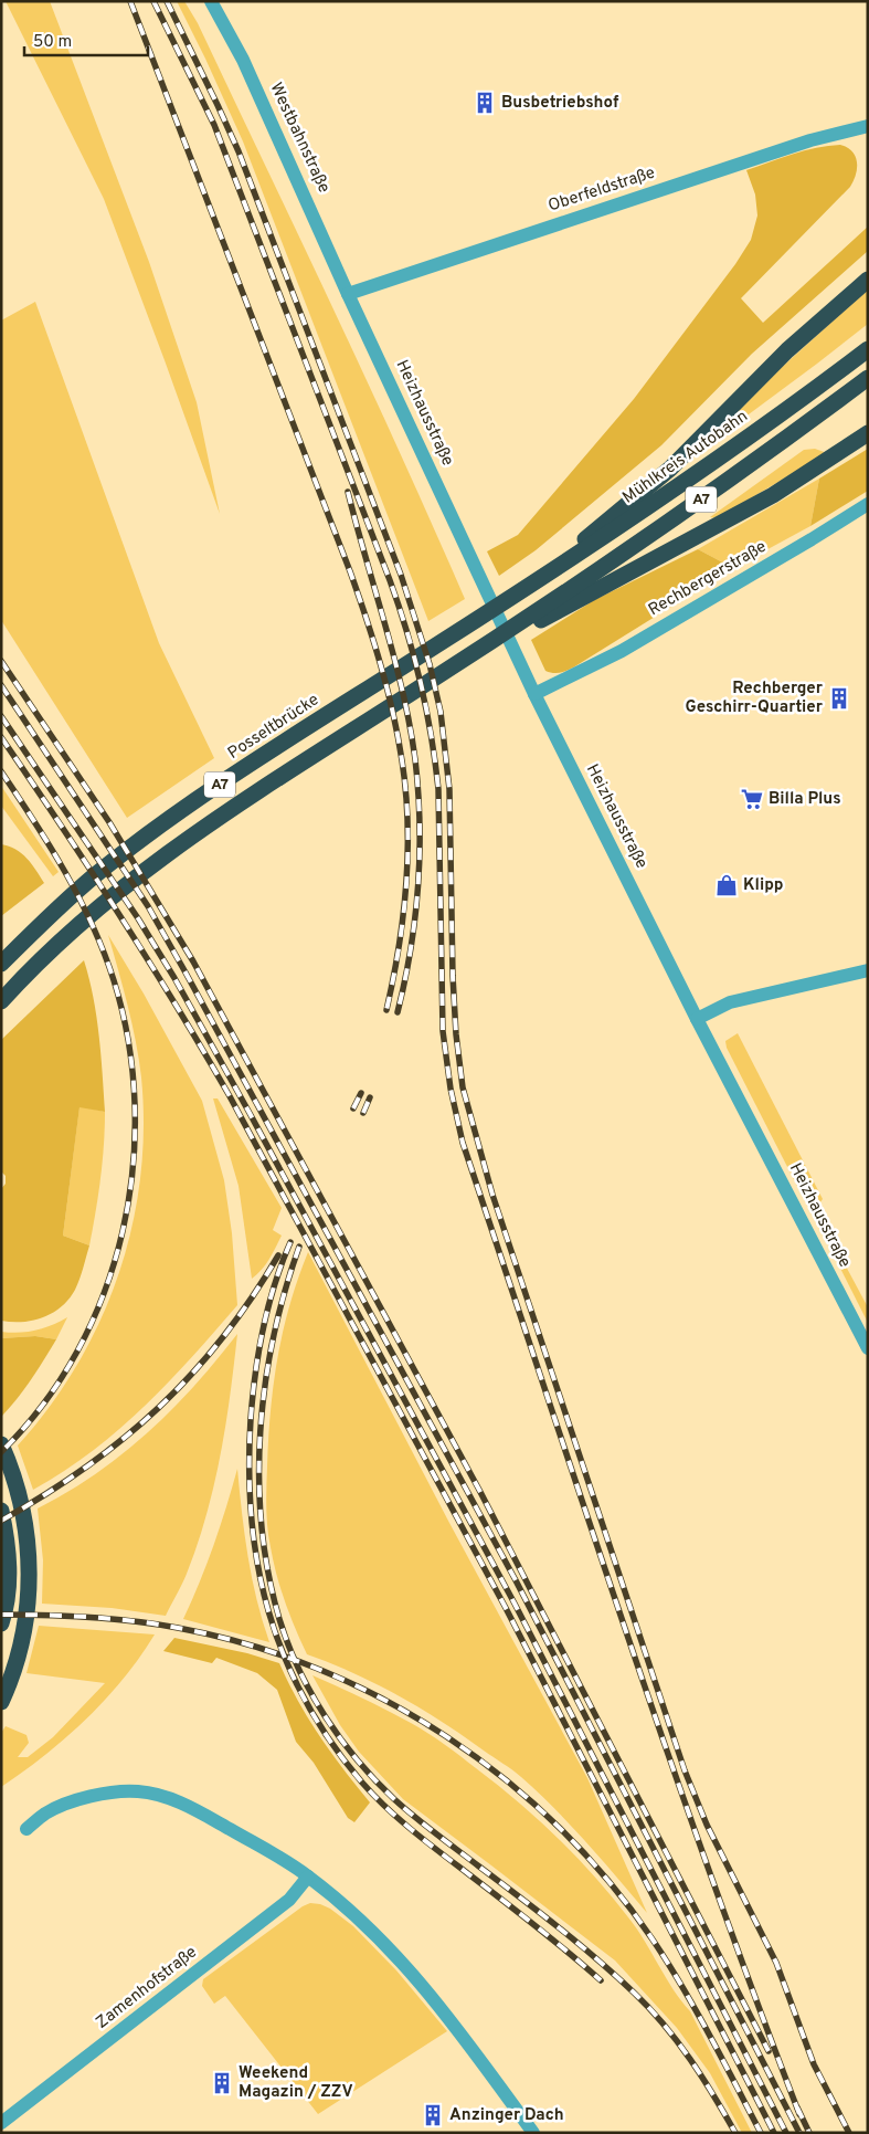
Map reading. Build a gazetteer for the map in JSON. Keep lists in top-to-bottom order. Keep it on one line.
{"streets":{"highway":["Mühlkreis Autobahn","A7","Posseltbrücke"],"street":["Westbahnstraße","Oberfeldstraße","Heizhausstraße","Rechbergerstraße","Zamenhofstraße"]},"crossings":[["Westbahnstraße","Oberfeldstraße"],["Westbahnstraße","Heizhausstraße"],["Oberfeldstraße","Heizhausstraße"],["Heizhausstraße","Rechbergerstraße"],["Mühlkreis Autobahn","Posseltbrücke"]],"places":{"building":["Busbetriebshof","Rechberger Geschirr-Quartier","Weekend Magazin / ZZV","Anzinger Dach"],"supermarket":["Billa Plus"],"shop":["Klipp"]},"scale_bar":"50 m"}
